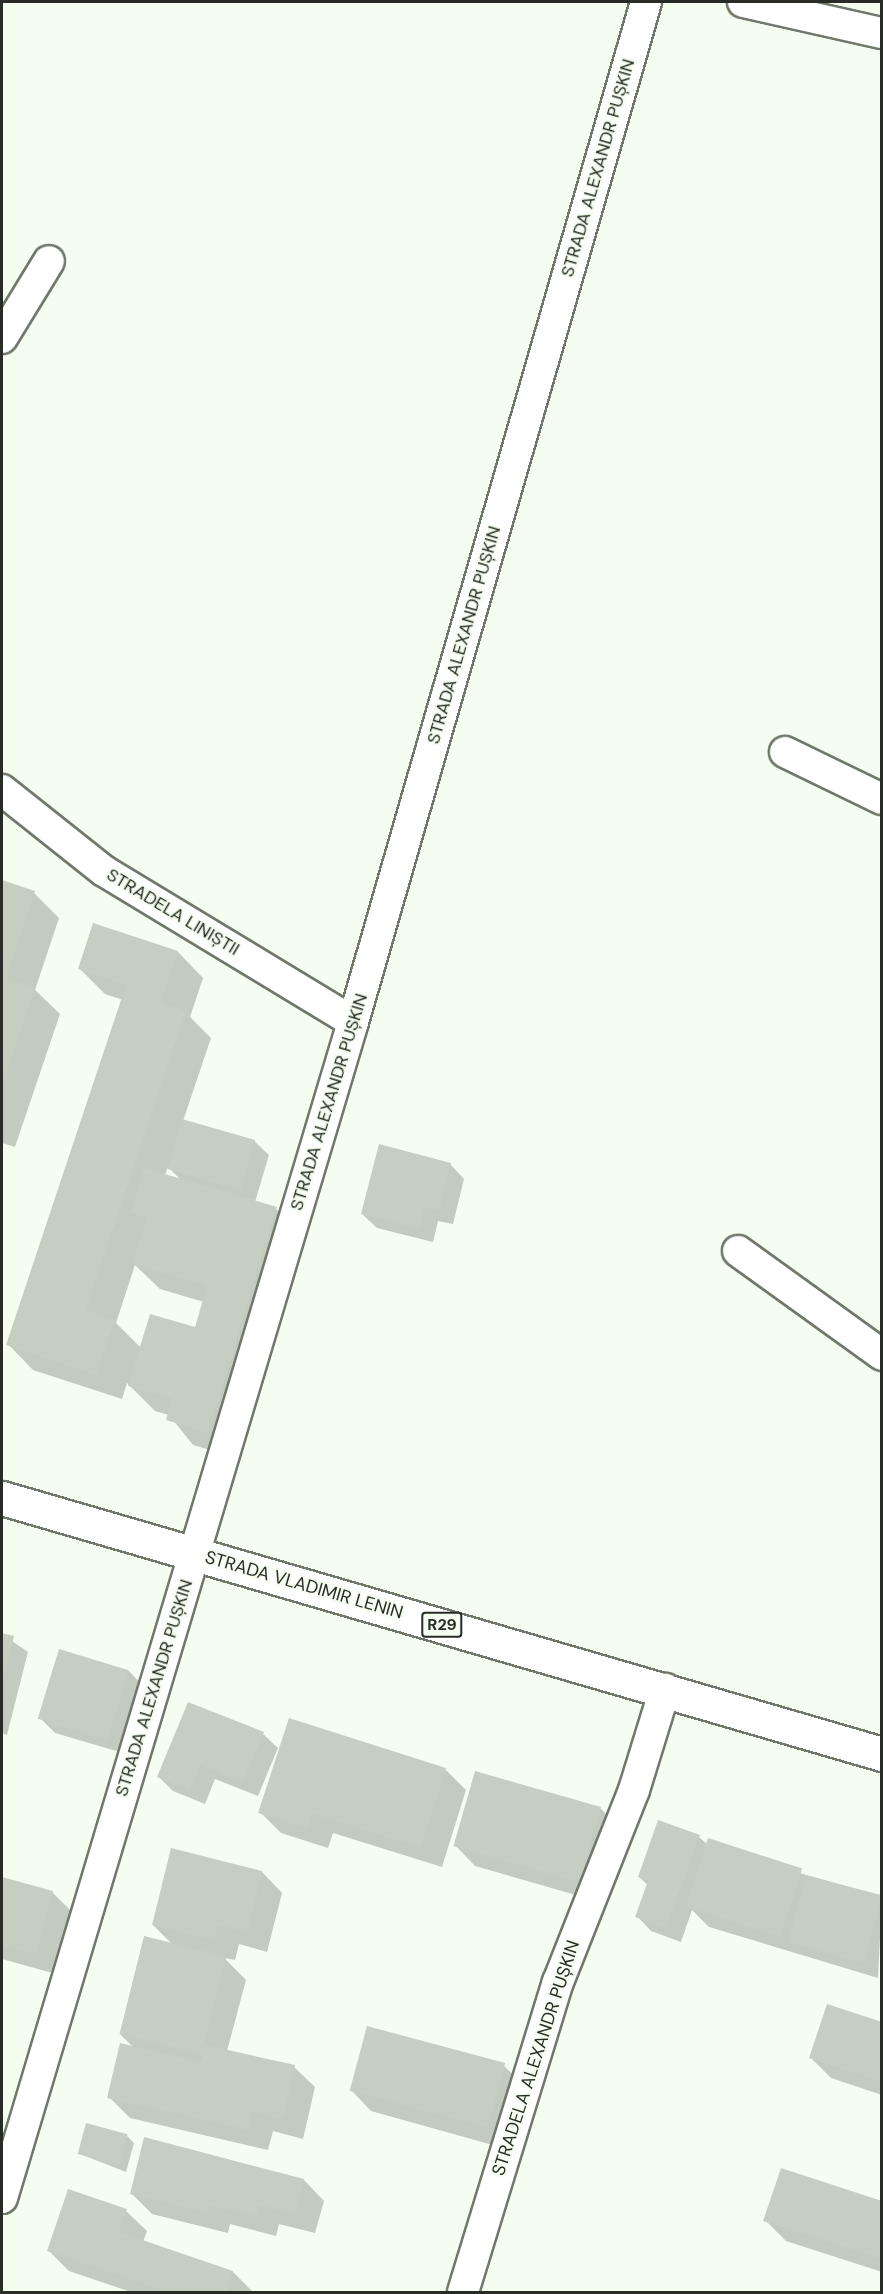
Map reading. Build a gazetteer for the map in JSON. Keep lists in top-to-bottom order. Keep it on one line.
{"streets":{"main road":["STRADA VLADIMIR LENIN","R29"],"street":["STRADA ALEXANDR PUȘKIN","STRADELA LINIȘTII","STRADELA ALEXANDR PUȘKIN"]},"crossings":[["STRADA ALEXANDR PUȘKIN","STRADELA LINIȘTII"],["STRADA ALEXANDR PUȘKIN","STRADA VLADIMIR LENIN"],["STRADA VLADIMIR LENIN","STRADELA ALEXANDR PUȘKIN"]]}
